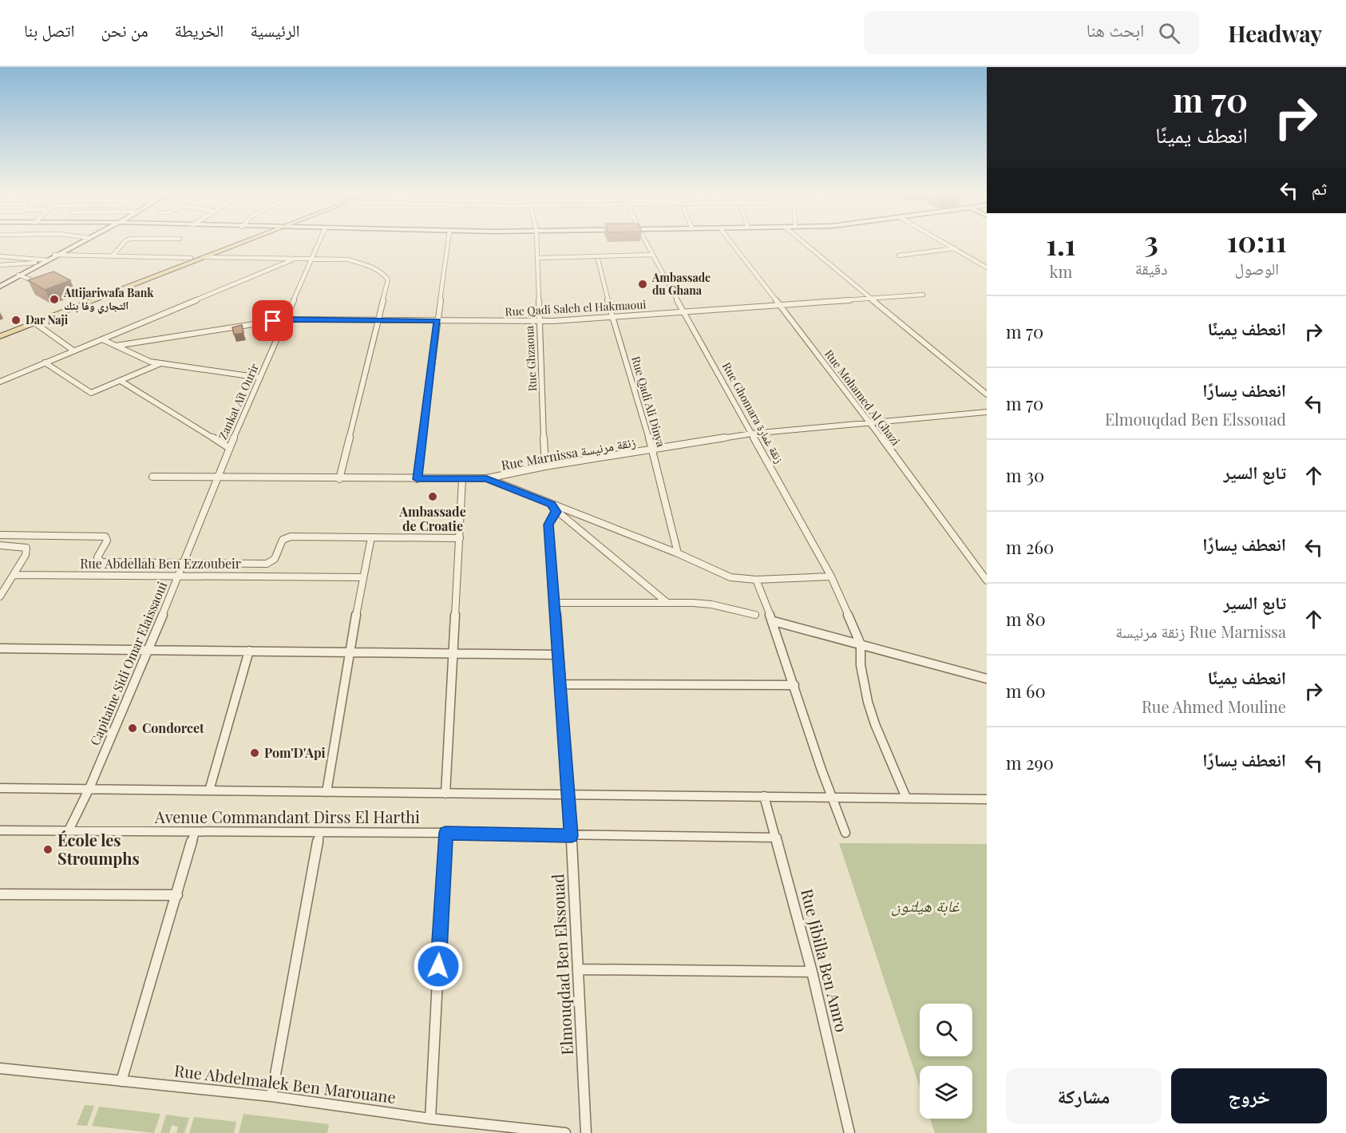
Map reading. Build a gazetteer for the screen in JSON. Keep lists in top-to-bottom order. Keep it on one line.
{"streets":{"street":["Rue Qadi Saleh el Hakmaoui","Rue Ghzaoua","Rue Mohamed Al Ghazi","Zankat Aït Ourir","Rue Qadi Ali Dinya","Rue Ghomara زنقة غمارة","Rue Marnissa زنقة مرنيسة","Rue Abdellah Ben Ezzoubeir","Capitaine Sidi Omar Elaissaoui","Avenue Commandant Dirss El Harthi","Rue Jibilla Ben Amro","Elmouqdad Ben Elssouad","Rue Abdelmalek Ben Marouane"]},"crossings":[["Rue Qadi Saleh el Hakmaoui","Rue Ghzaoua"],["Rue Qadi Saleh el Hakmaoui","Rue Mohamed Al Ghazi"],["Rue Qadi Saleh el Hakmaoui","Zankat Aït Ourir"],["Rue Qadi Saleh el Hakmaoui","Rue Qadi Ali Dinya"],["Rue Qadi Saleh el Hakmaoui","Rue Ghomara زنقة غمارة"],["Rue Ghzaoua","Rue Marnissa زنقة مرنيسة"],["Rue Mohamed Al Ghazi","Rue Marnissa زنقة مرنيسة"],["Zankat Aït Ourir","Rue Marnissa زنقة مرنيسة"],["Zankat Aït Ourir","Capitaine Sidi Omar Elaissaoui"],["Rue Qadi Ali Dinya","Rue Marnissa زنقة مرنيسة"],["Rue Ghomara زنقة غمارة","Rue Marnissa زنقة مرنيسة"],["Rue Marnissa زنقة مرنيسة","Capitaine Sidi Omar Elaissaoui"],["Rue Abdellah Ben Ezzoubeir","Capitaine Sidi Omar Elaissaoui"],["Capitaine Sidi Omar Elaissaoui","Avenue Commandant Dirss El Harthi"],["Avenue Commandant Dirss El Harthi","Rue Jibilla Ben Amro"],["Avenue Commandant Dirss El Harthi","Elmouqdad Ben Elssouad"]],"parks":["غابة هيلتون"],"places":["Ambassade du Ghana","Attijariwafa Bank التجاري وفا بنك","Dar Naji","Ambassade de Croatie","Condorcet","Pom'D'Api","École les Stroumphs"],"page":{"header":"Headway","search":"ابحث هنا","nav":["الرئيسية","الخريطة","من نحن","اتصل بنا"],"turn":["70 m","انعطف يمينًا"],"then":"ثم","eta":["10:11","الوصول","3","دقيقة","1.1","km"],"list":[{"name":"انعطف يمينًا","value":"70 m"},{"name":"انعطف يسارًا","note":"Elmouqdad Ben Elssouad","value":"70 m"},{"name":"تابع السير","value":"30 m"},{"name":"انعطف يسارًا","value":"260 m"},{"name":"تابع السير","note":"Rue Marnissa زنقة مرنيسة","value":"80 m"},{"name":"انعطف يمينًا","note":"Rue Ahmed Mouline","value":"60 m"},{"name":"انعطف يسارًا","value":"290 m"}],"buttons":["خروج","مشاركة"]}}
